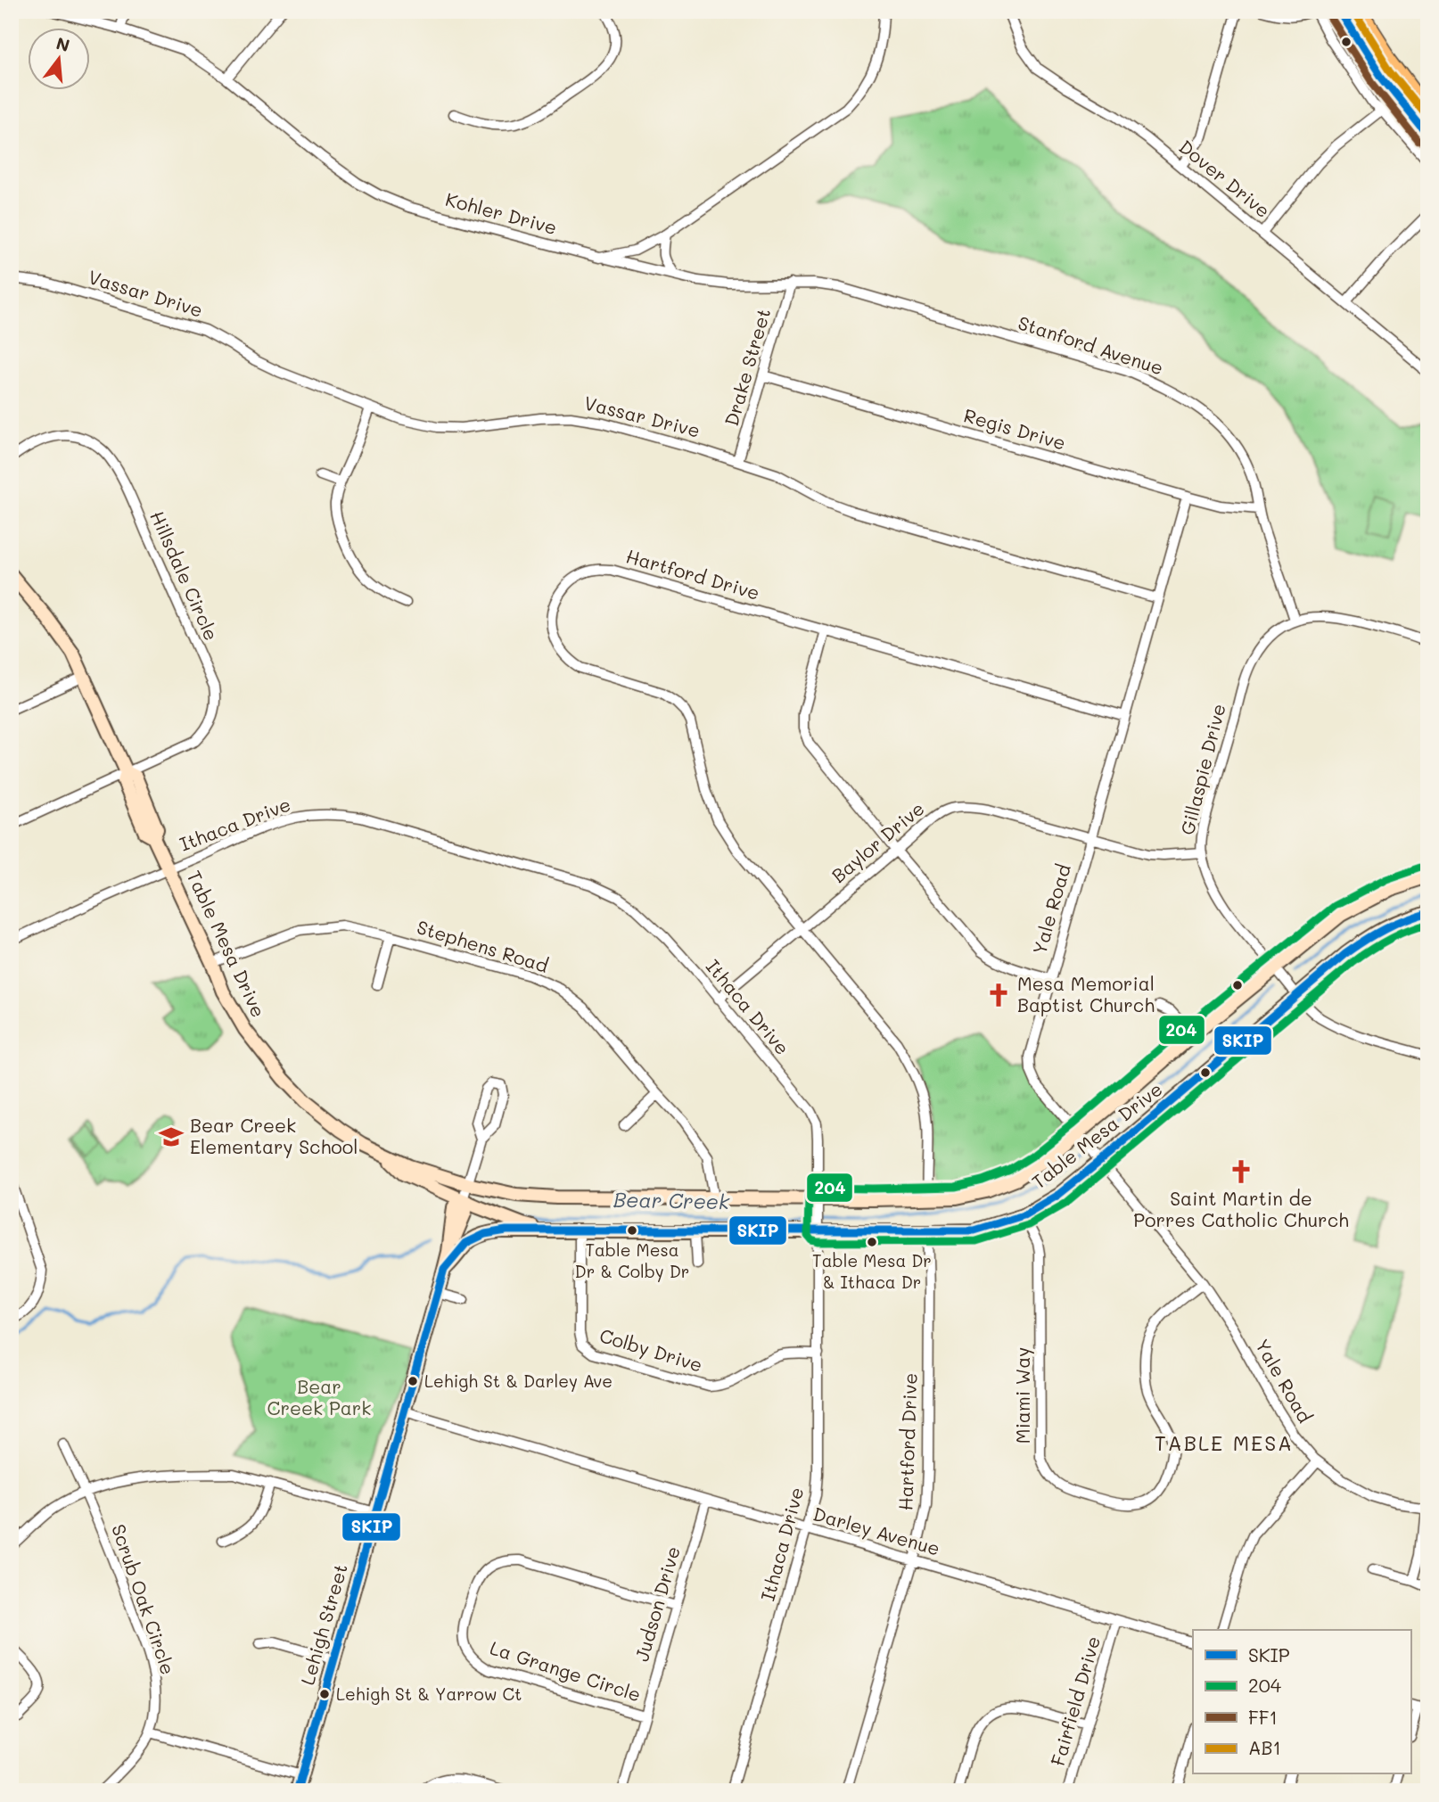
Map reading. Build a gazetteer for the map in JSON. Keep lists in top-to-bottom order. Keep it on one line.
{"streets":{"street":["Dover Drive","Kohler Drive","Vassar Drive","Stanford Avenue","Drake Street","Regis Drive","Hartford Drive","Hillsdale Circle","Gillaspie Drive","Ithaca Drive","Baylor Drive","Yale Road","Table Mesa Drive","Stephens Road","Colby Drive","Miami Way","Darley Avenue","Scrub Oak Circle","Judson Drive","Lehigh Street","La Grange Circle","Fairfield Drive"]},"crossings":[["Kohler Drive","Stanford Avenue"],["Vassar Drive","Drake Street"],["Vassar Drive","Yale Road"],["Stanford Avenue","Drake Street"],["Stanford Avenue","Regis Drive"],["Stanford Avenue","Gillaspie Drive"],["Drake Street","Regis Drive"],["Regis Drive","Yale Road"],["Hartford Drive","Baylor Drive"],["Hartford Drive","Yale Road"],["Hartford Drive","Table Mesa Drive"],["Hartford Drive","Darley Avenue"],["Hillsdale Circle","Table Mesa Drive"],["Gillaspie Drive","Baylor Drive"],["Gillaspie Drive","Table Mesa Drive"],["Ithaca Drive","Baylor Drive"],["Ithaca Drive","Table Mesa Drive"],["Ithaca Drive","Colby Drive"],["Ithaca Drive","Darley Avenue"],["Baylor Drive","Yale Road"],["Yale Road","Table Mesa Drive"],["Yale Road","Miami Way"],["Table Mesa Drive","Stephens Road"],["Table Mesa Drive","Colby Drive"],["Table Mesa Drive","Miami Way"],["Table Mesa Drive","Lehigh Street"],["Darley Avenue","Judson Drive"],["Darley Avenue","Lehigh Street"],["Darley Avenue","Fairfield Drive"],["Judson Drive","La Grange Circle"]],"districts":["TABLE MESA"],"water":["Bear Creek"],"parks":["Bear Creek Park"],"places":{"church":["Mesa Memorial Baptist Church","Saint Martin de Porres Catholic Church"],"school or university":["Bear Creek Elementary School"],"other":["Table Mesa Dr & Colby Dr","Table Mesa Dr & Ithaca Dr","Lehigh St & Darley Ave","Lehigh St & Yarrow Ct"]},"lines":["transit line SKIP","transit line AB1","transit line FF1","transit line 204"],"legend":["SKIP","204","FF1","AB1"],"north":"top"}
